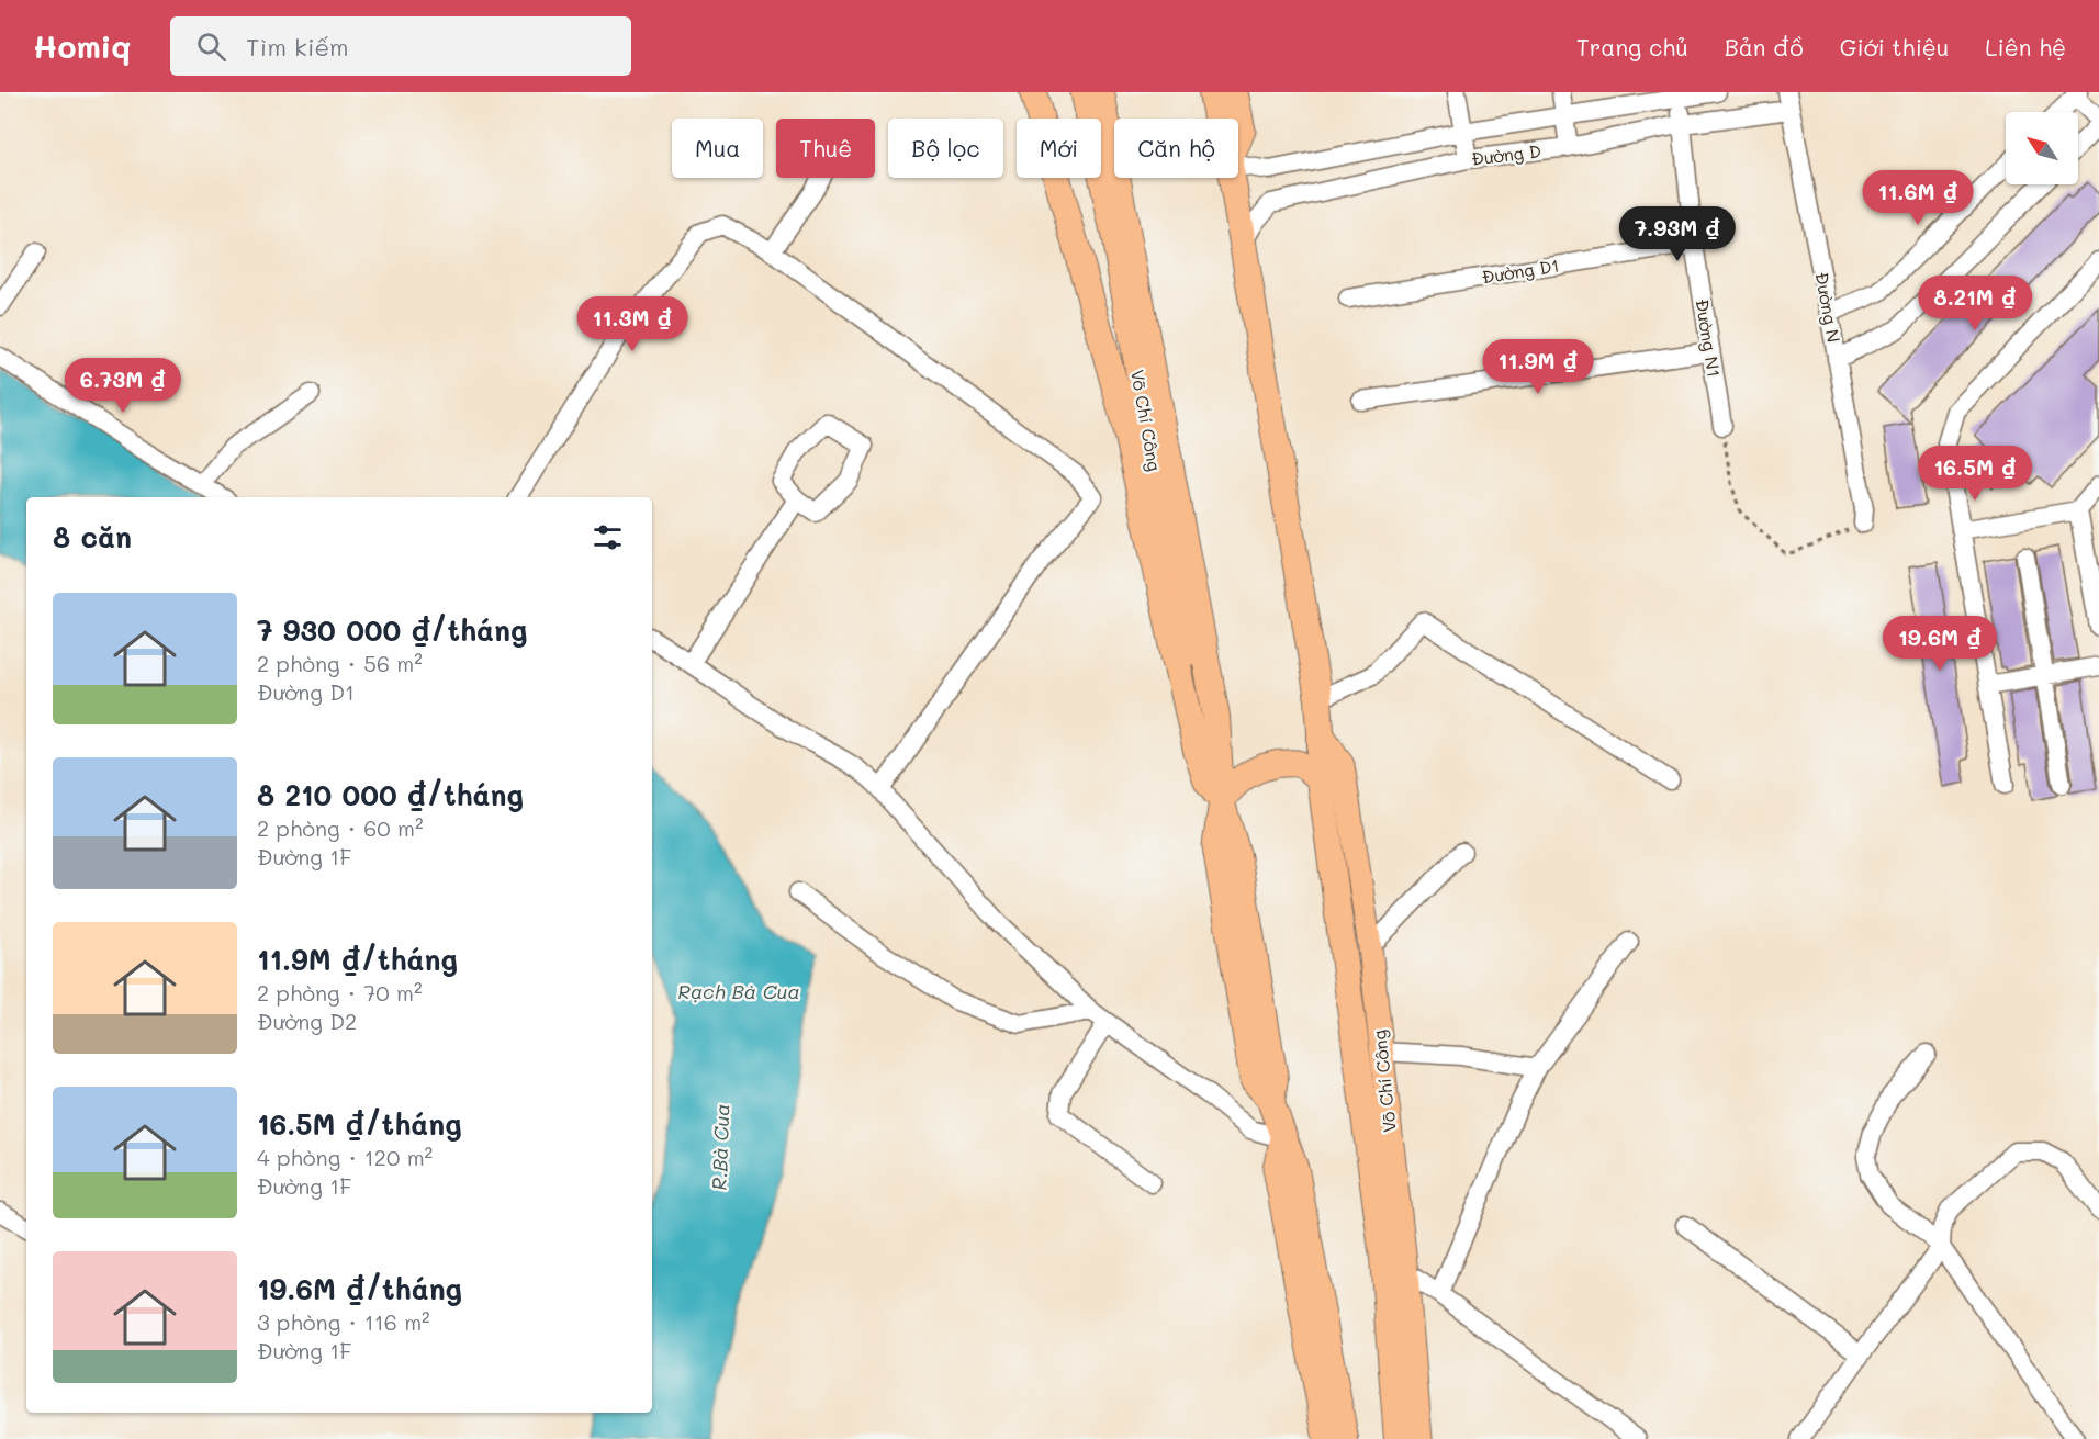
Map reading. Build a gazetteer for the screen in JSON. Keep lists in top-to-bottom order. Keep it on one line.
{"streets":{"highway":["Võ Chí Công"],"street":["Đường D","Đường D1","Đường N","Đường N1"]},"crossings":[["Đường D","Đường N"],["Đường D","Đường N1"],["Đường D","Võ Chí Công"],["Đường D1","Đường N1"]],"water":["Rạch Bà Cua","R.Bà Cua"],"north":"top left","page":{"header":"Homiq","search":"Tìm kiếm","nav":["Trang chủ","Bản đồ","Giới thiệu","Liên hệ"],"chip":["Mua","Thuê","Bộ lọc","Mới","Căn hộ"],"price":["11.6M ₫","7.93M ₫","8.21M ₫","11.3M ₫","11.9M ₫","6.73M ₫","16.5M ₫","19.6M ₫"],"heading":"8 căn","list":[{"name":"7 930 000 ₫/tháng","note":"2 phòng · 56 m² · Đường D1"},{"name":"8 210 000 ₫/tháng","note":"2 phòng · 60 m² · Đường 1F"},{"name":"11.9M ₫/tháng","note":"2 phòng · 70 m² · Đường D2"},{"name":"16.5M ₫/tháng","note":"4 phòng · 120 m² · Đường 1F"},{"name":"19.6M ₫/tháng","note":"3 phòng · 116 m² · Đường 1F"}]}}
